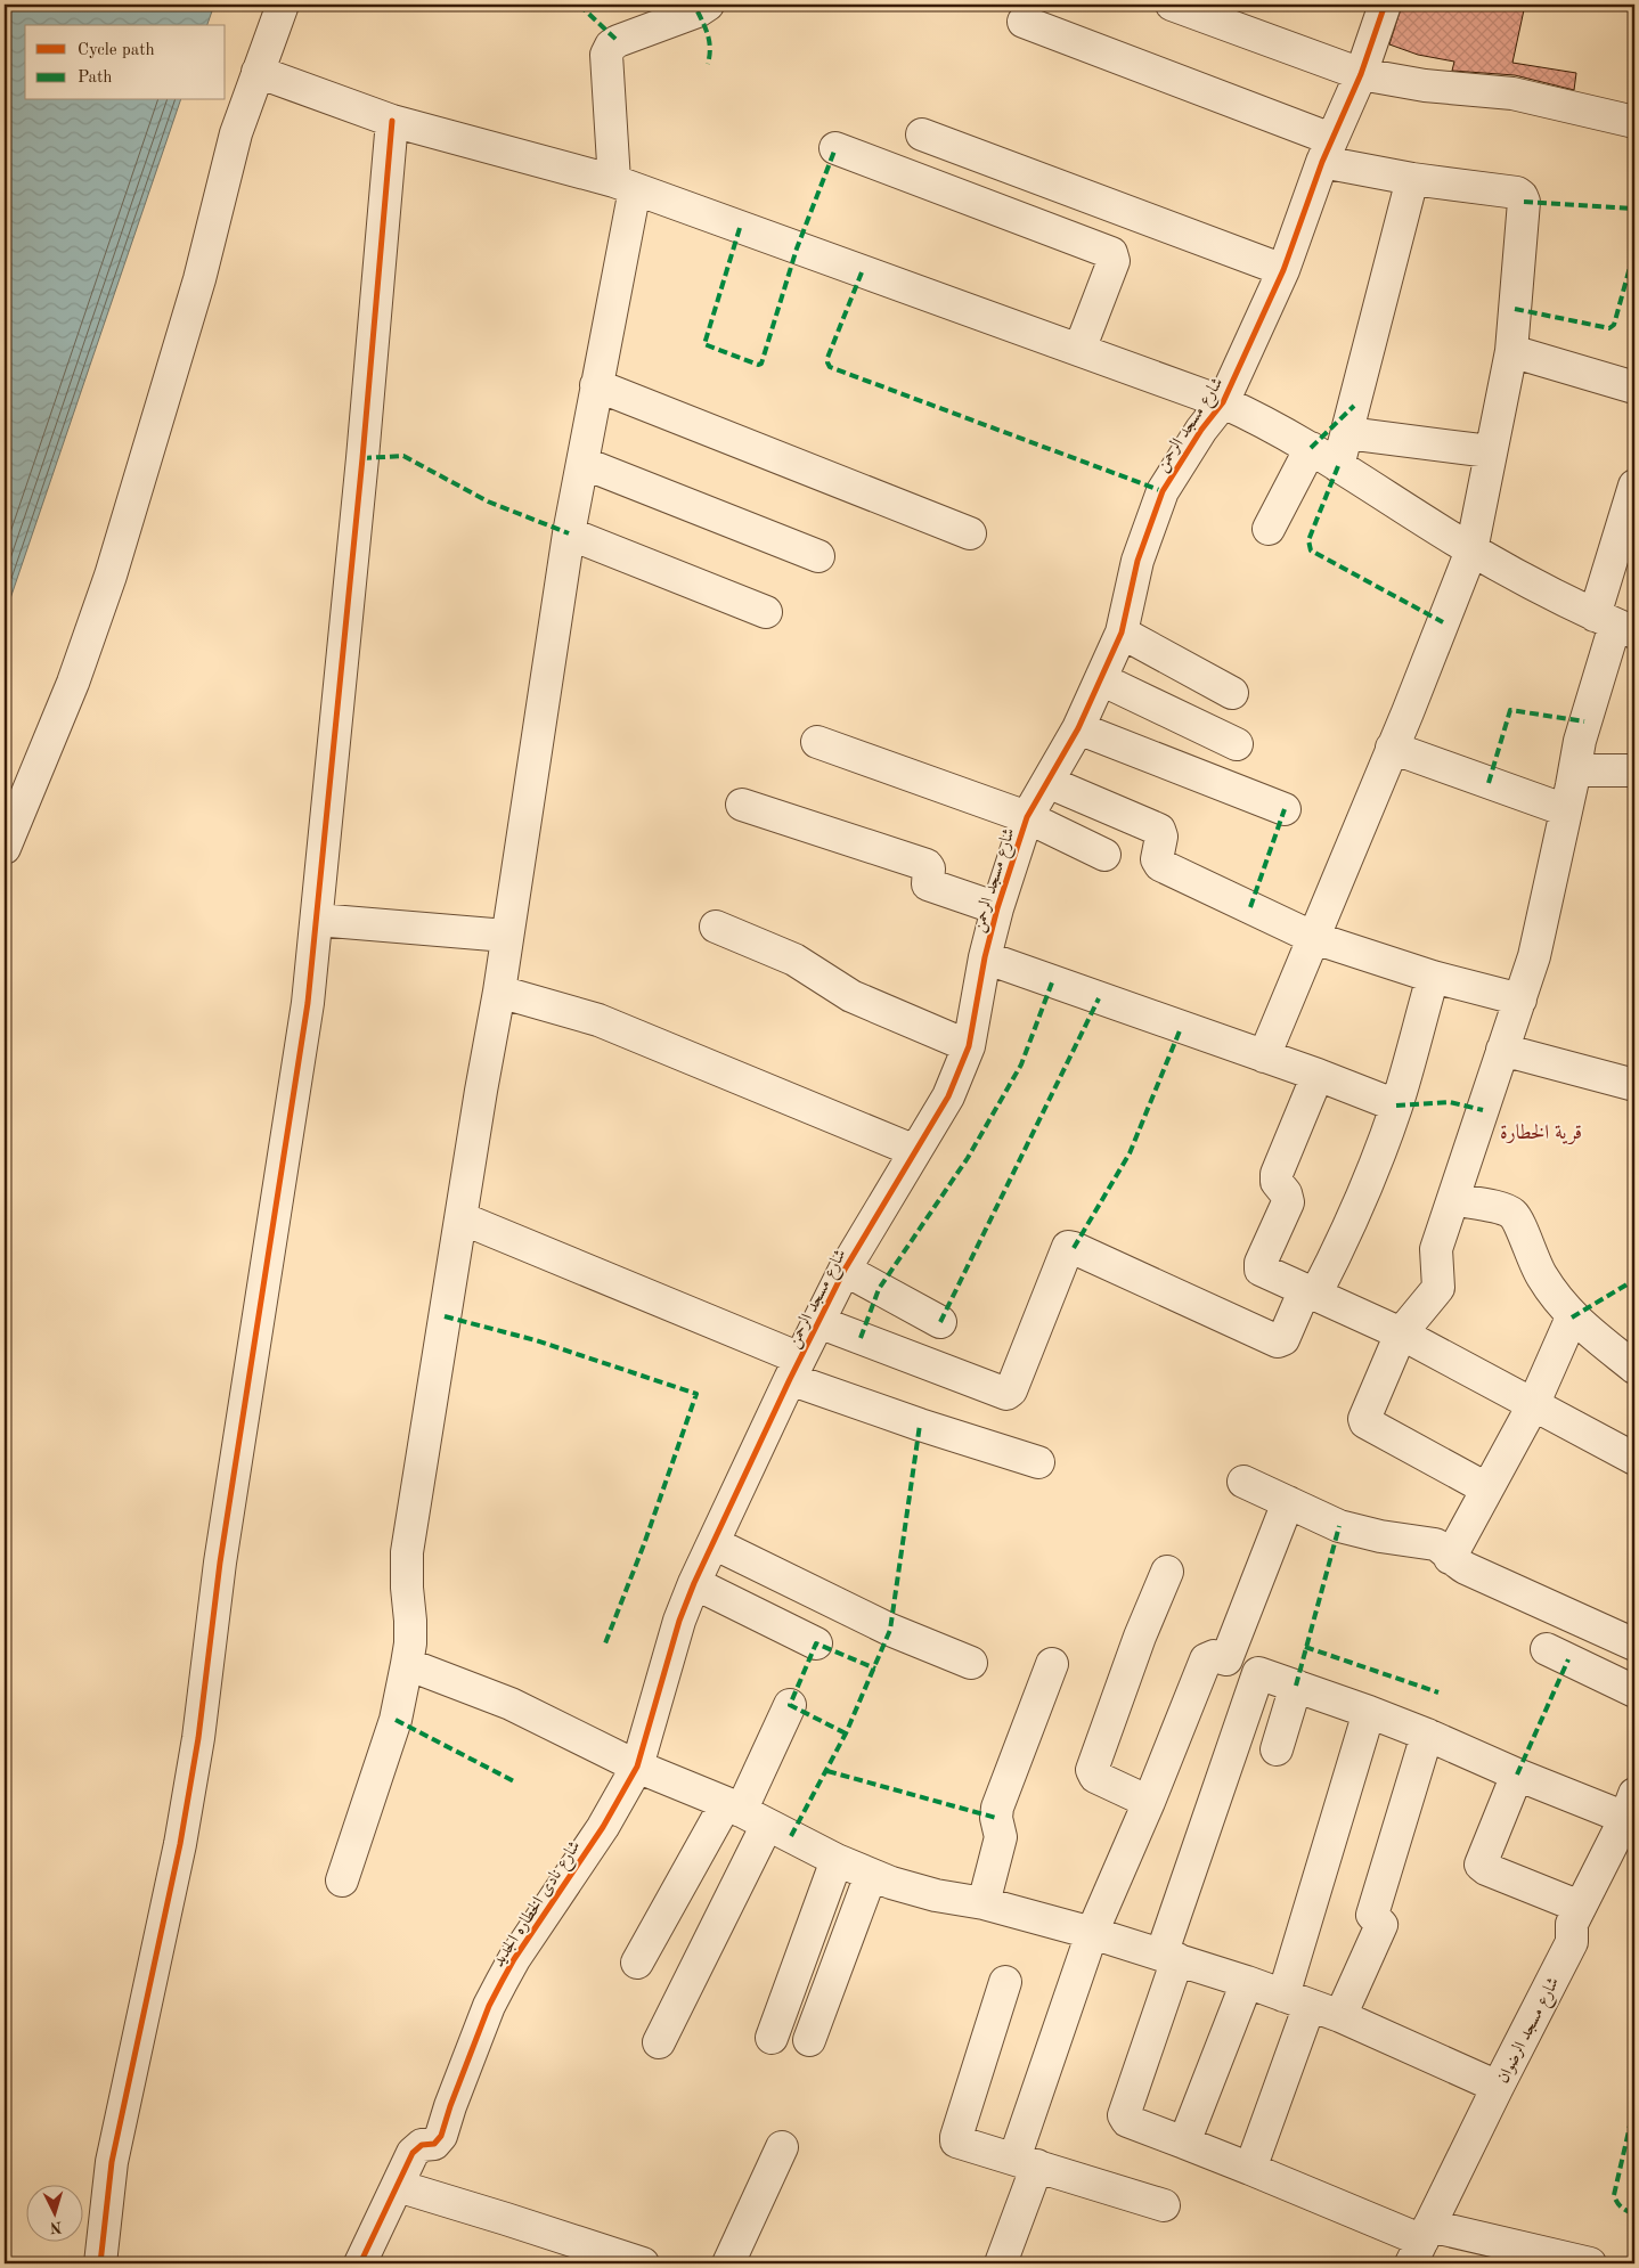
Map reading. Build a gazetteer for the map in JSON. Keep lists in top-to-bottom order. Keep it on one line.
{"streets":{"street":["شارع مسجد الرحمن","شارع نادى الخطاره الجديد","شارع مسجد الرضوان"]},"crossings":[["شارع مسجد الرحمن","شارع نادى الخطاره الجديد"]],"districts":["قرية الخطارة"],"legend":["Cycle path","Path"],"north":"bottom"}
